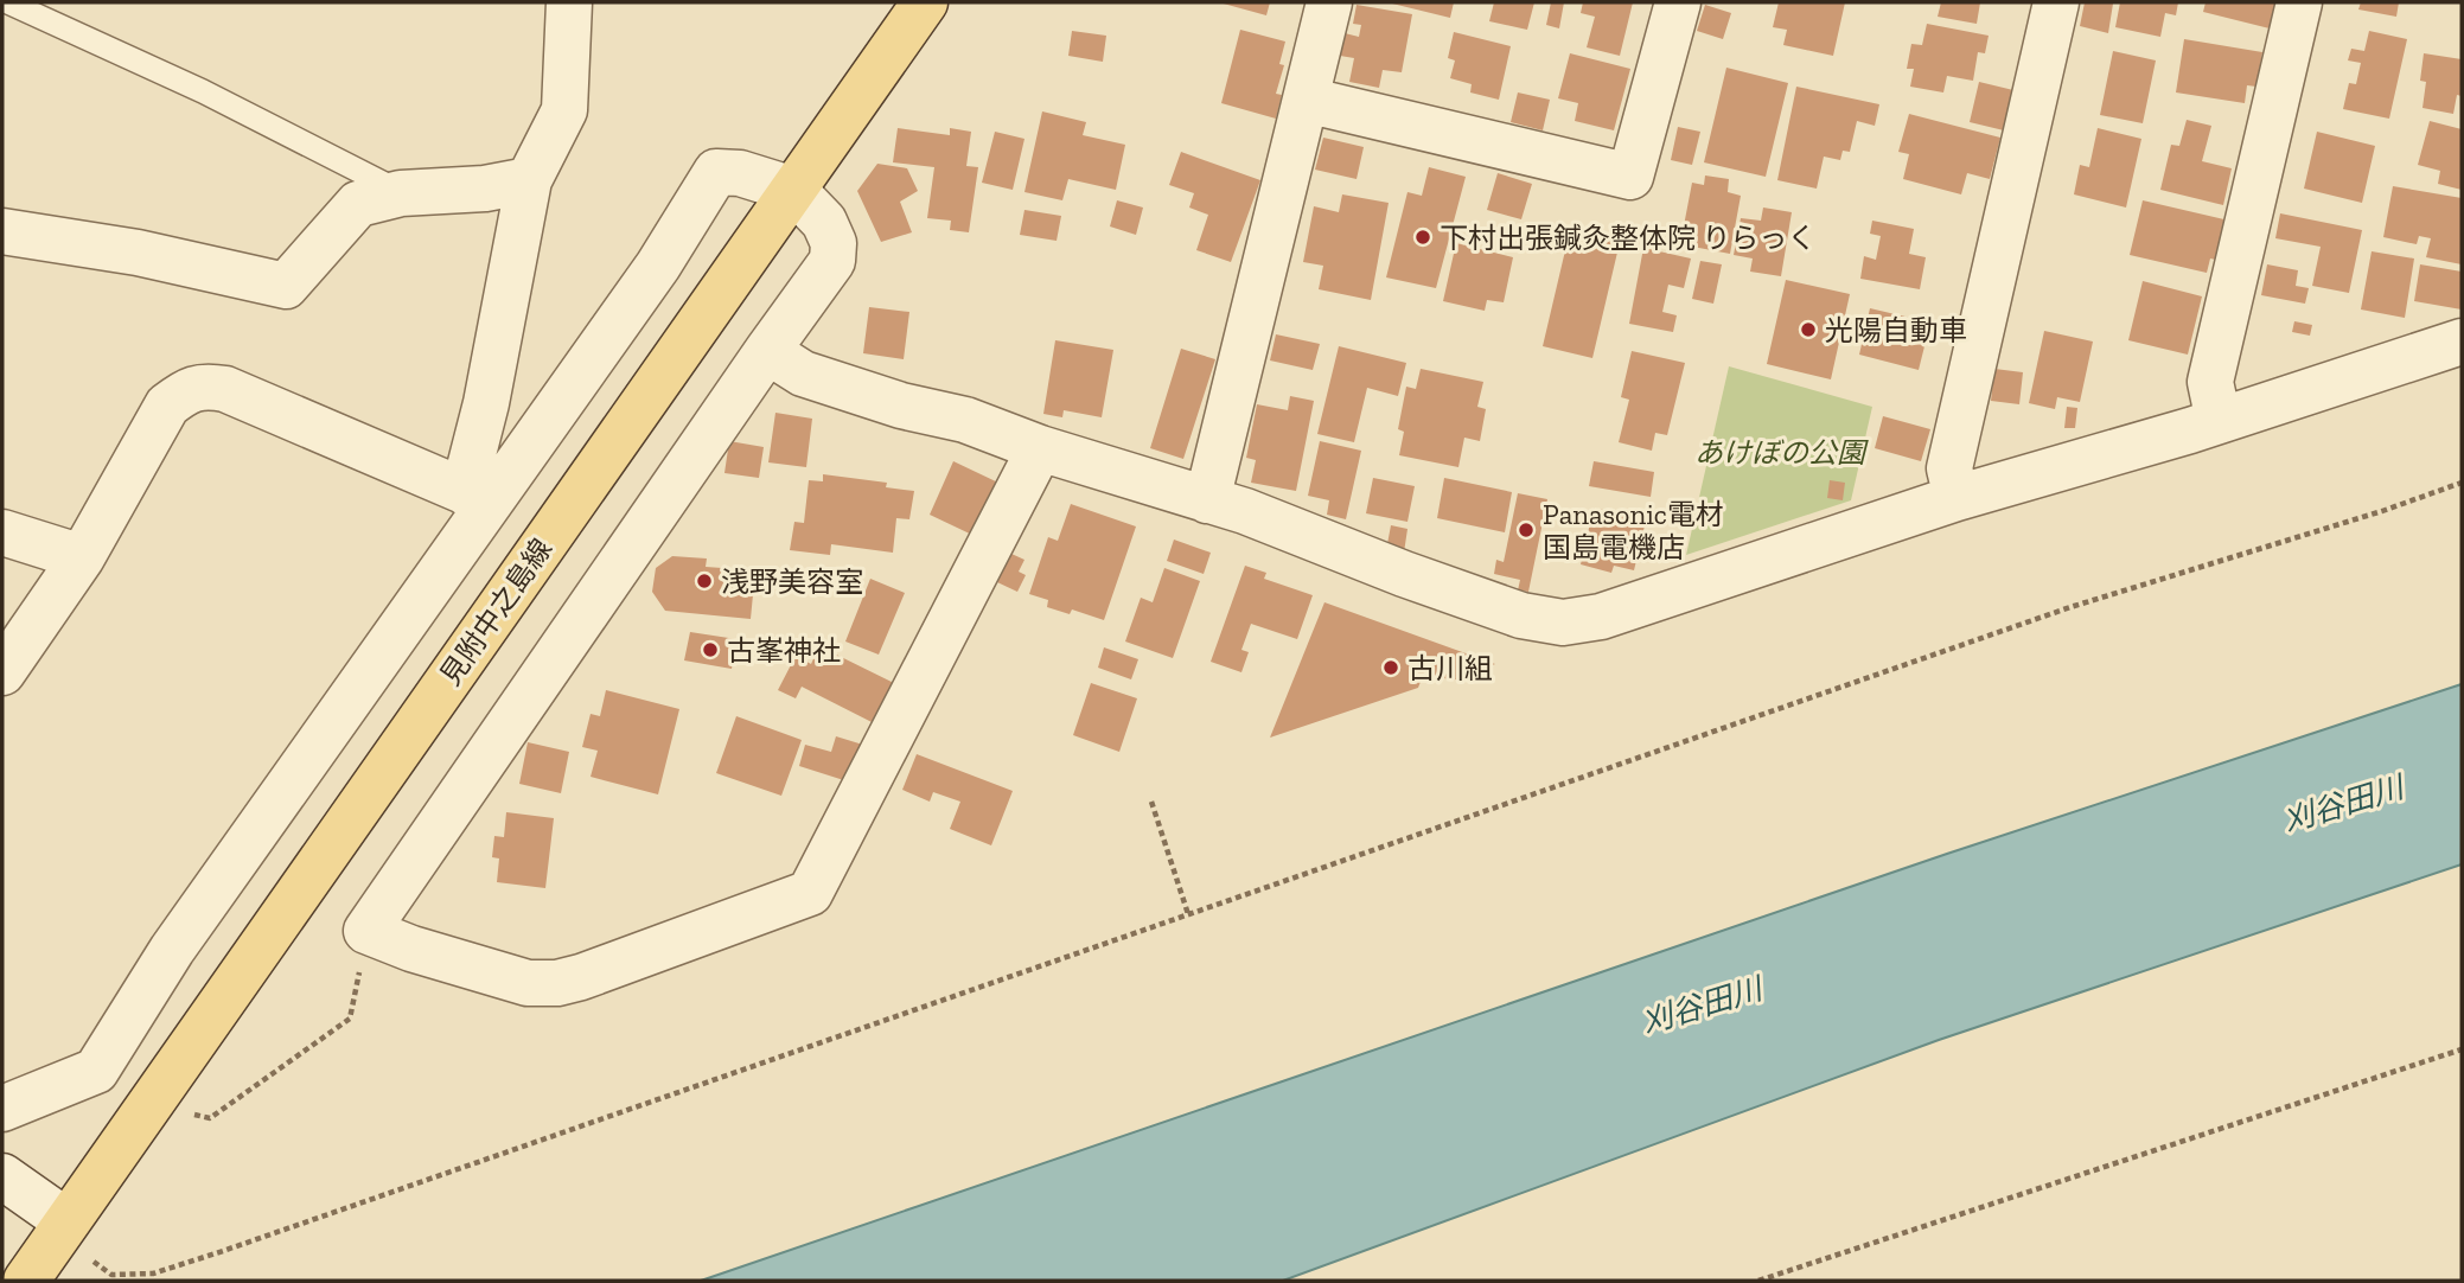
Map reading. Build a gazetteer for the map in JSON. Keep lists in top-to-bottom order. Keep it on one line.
{"streets":{"main road":["見附中之島線"]},"water":["刈谷田川"],"parks":["あけぼの公園"],"places":["下村出張鍼灸整体院 りらっく","光陽自動車","Panasonic電材 国島電機店","浅野美容室","古峯神社","古川組"]}
